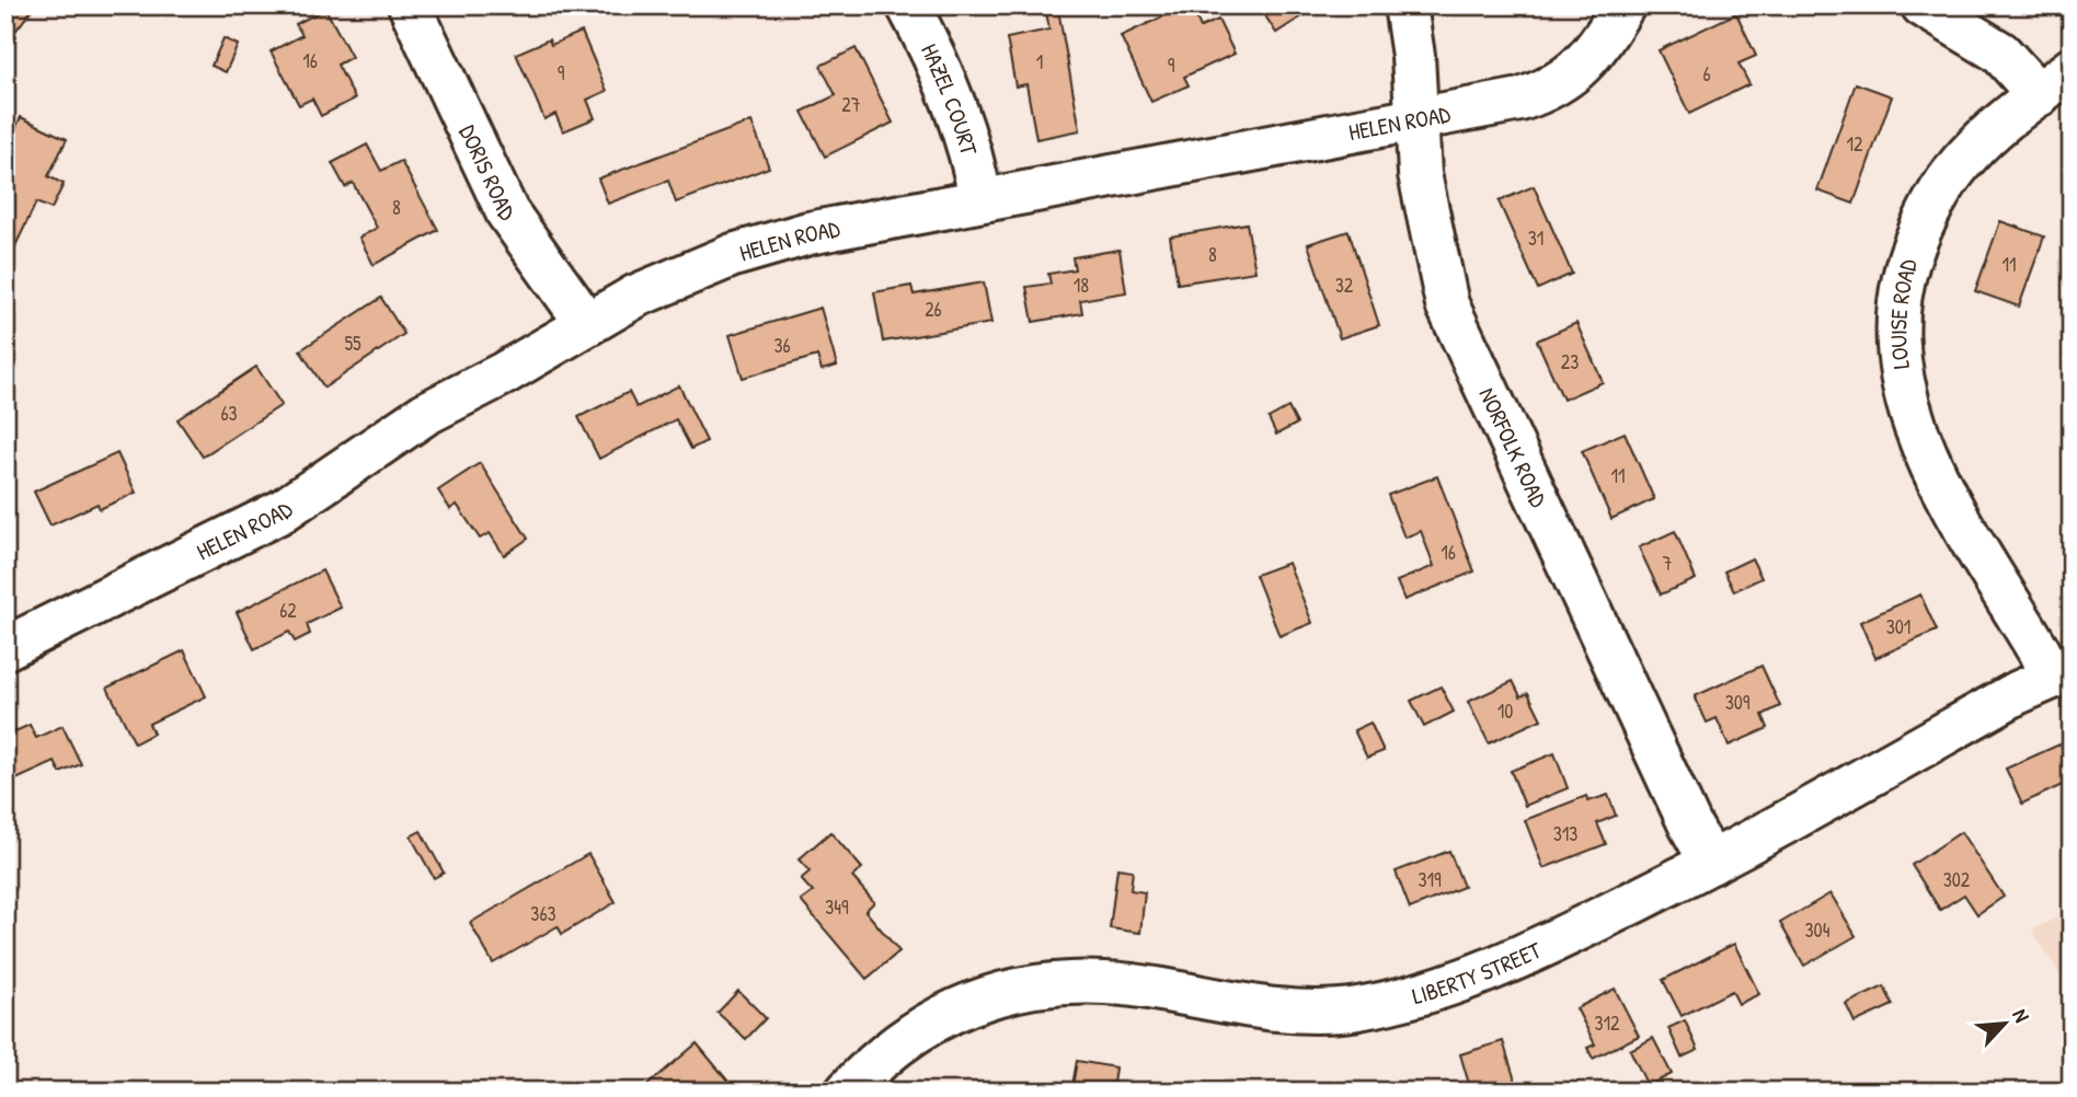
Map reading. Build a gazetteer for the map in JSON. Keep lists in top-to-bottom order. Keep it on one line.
{"streets":{"street":["HAZEL COURT","HELEN ROAD","DORIS ROAD","LOUISE ROAD","NORFOLK ROAD","LIBERTY STREET"]},"crossings":[["HAZEL COURT","HELEN ROAD"],["HELEN ROAD","DORIS ROAD"],["HELEN ROAD","NORFOLK ROAD"],["LOUISE ROAD","LIBERTY STREET"],["NORFOLK ROAD","LIBERTY STREET"]],"house_numbers":["16","1","9","9","6","27","12","8","31","8","11","18","32","26","55","36","23","63","11","16","7","62","301","309","10","313","319","302","349","363","304","312"],"north":"top right"}
